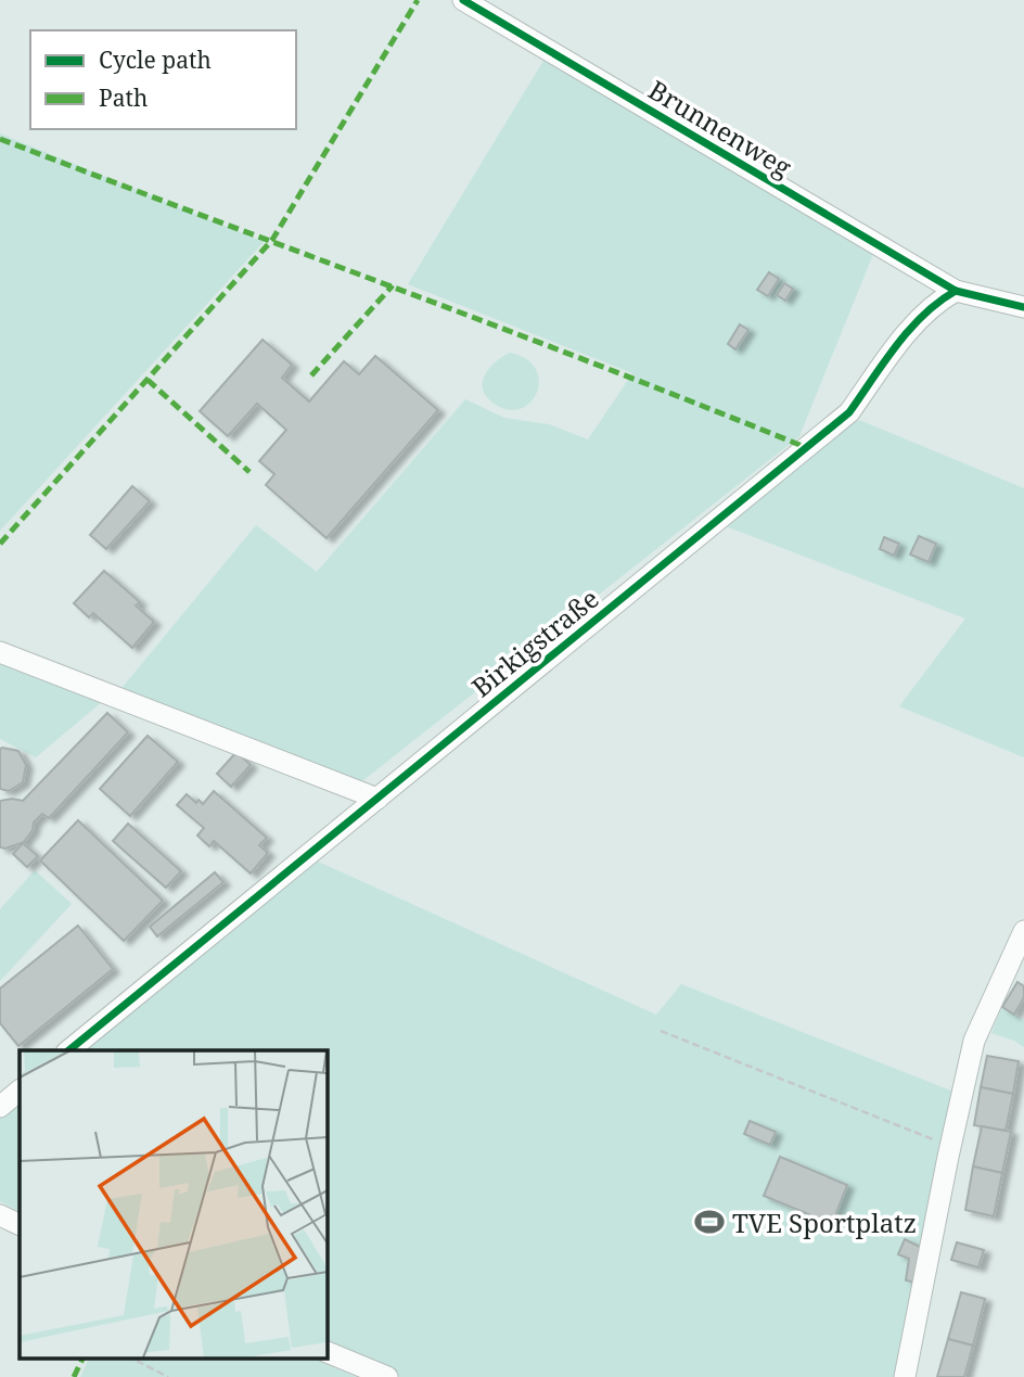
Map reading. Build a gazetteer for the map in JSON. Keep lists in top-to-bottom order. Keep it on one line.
{"streets":{"street":["Brunnenweg","Birkigstraße"]},"crossings":[["Brunnenweg","Birkigstraße"]],"places":{"sports":["TVE Sportplatz"]},"legend":["Cycle path","Path"]}
